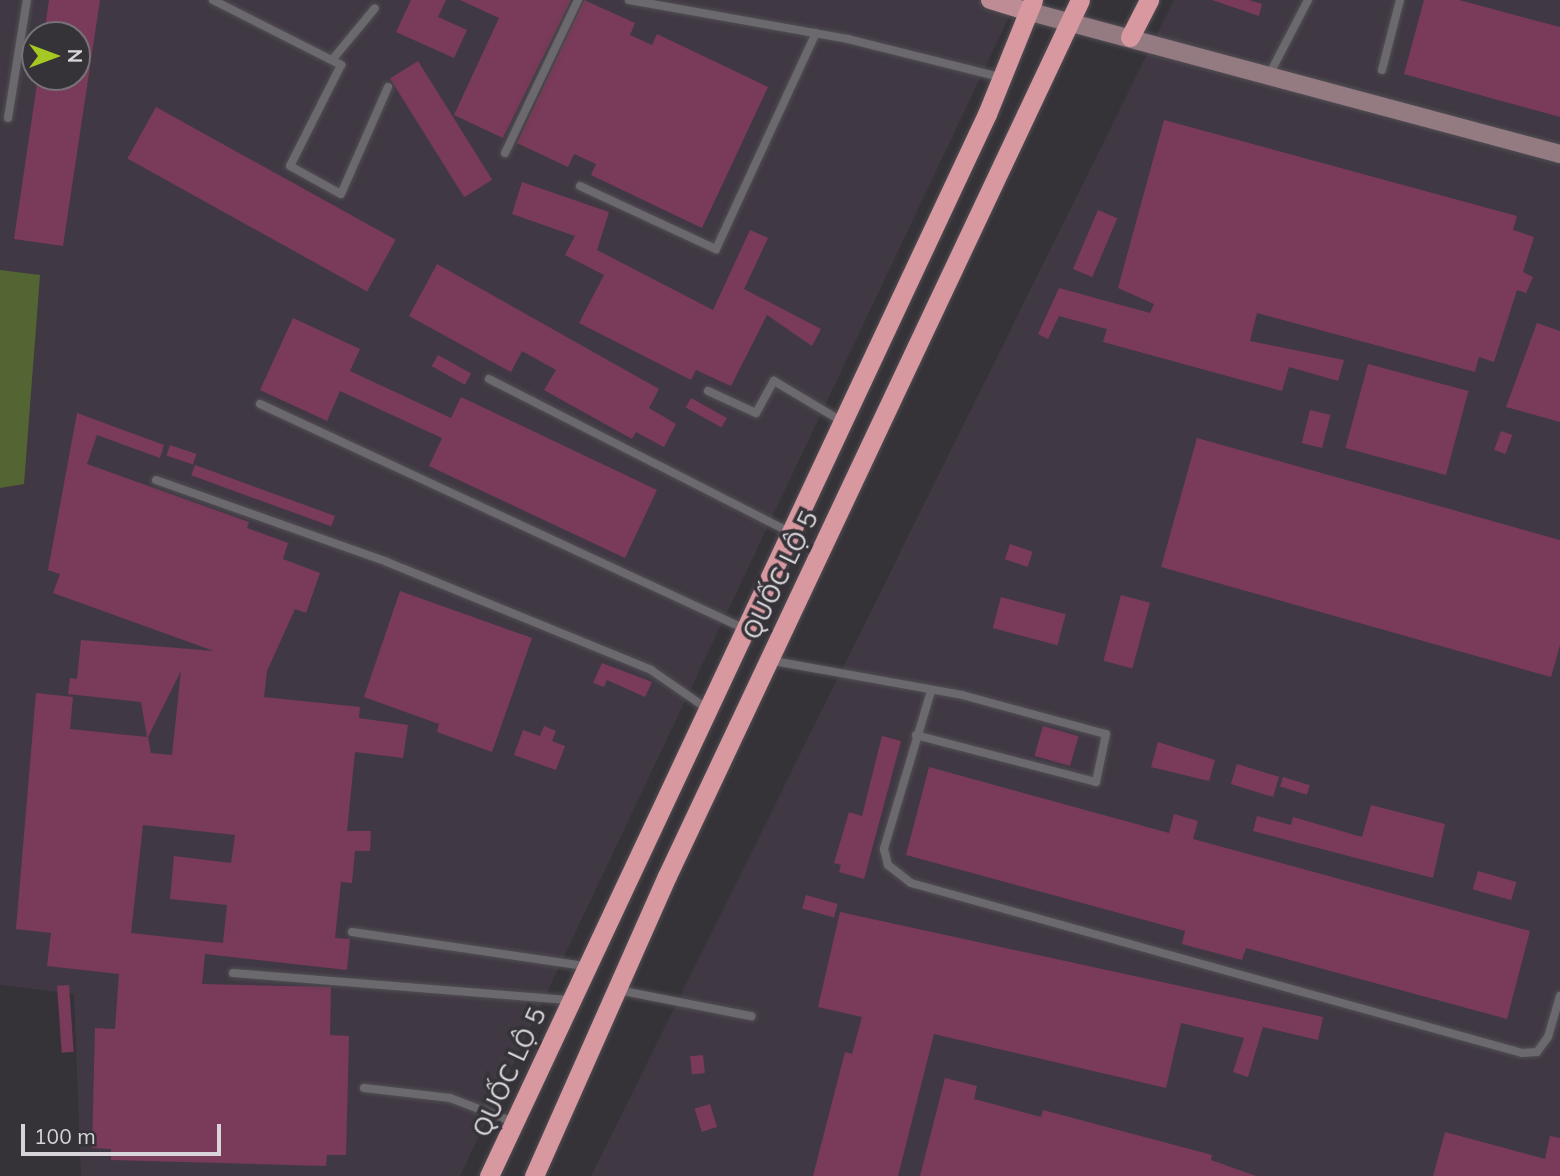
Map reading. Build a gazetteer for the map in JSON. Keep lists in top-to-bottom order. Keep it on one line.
{"streets":{"highway":["QUỐC LỘ 5"]},"scale_bar":"100 m","north":"right"}
